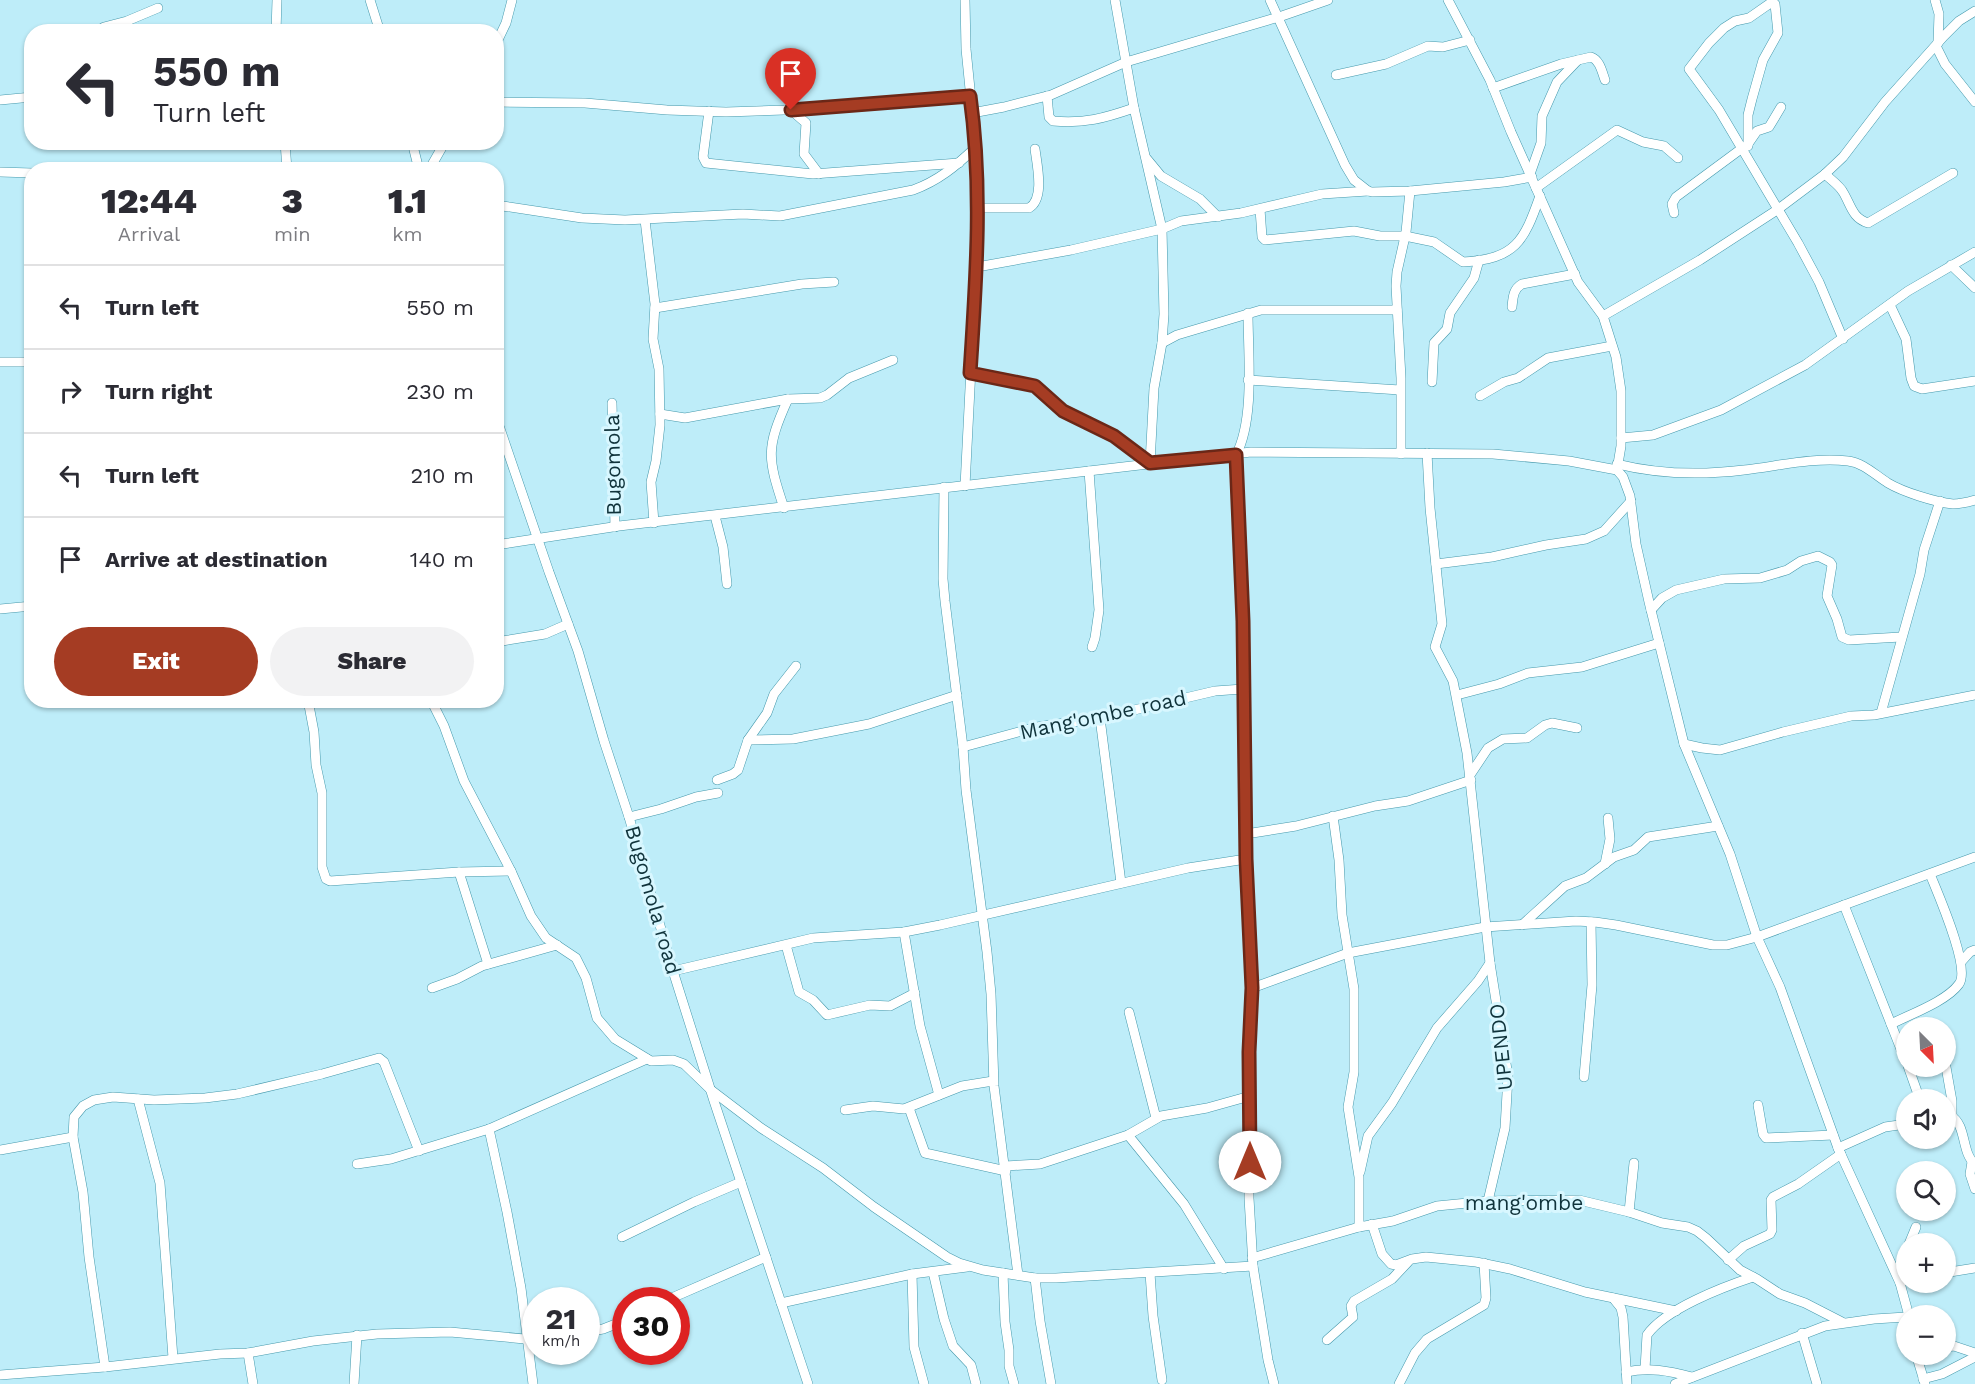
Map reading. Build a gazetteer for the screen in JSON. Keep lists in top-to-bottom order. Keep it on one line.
{"streets":{"street":["Bugomola","Mang'ombe road","Bugomola road","UPENDO","mang'ombe"]},"crossings":[["UPENDO","mang'ombe"]],"north":"bottom right","page":{"turn":["550 m","Turn left"],"eta":["12:44","Arrival","3","min","1.1","km"],"list":[{"name":"Turn left","value":"550 m"},{"name":"Turn right","value":"230 m"},{"name":"Turn left","value":"210 m"},{"name":"Arrive at destination","value":"140 m"}],"buttons":["Exit","Share"],"map_buttons":["+","−"],"speed":"21 km/h","limit":"30"}}
